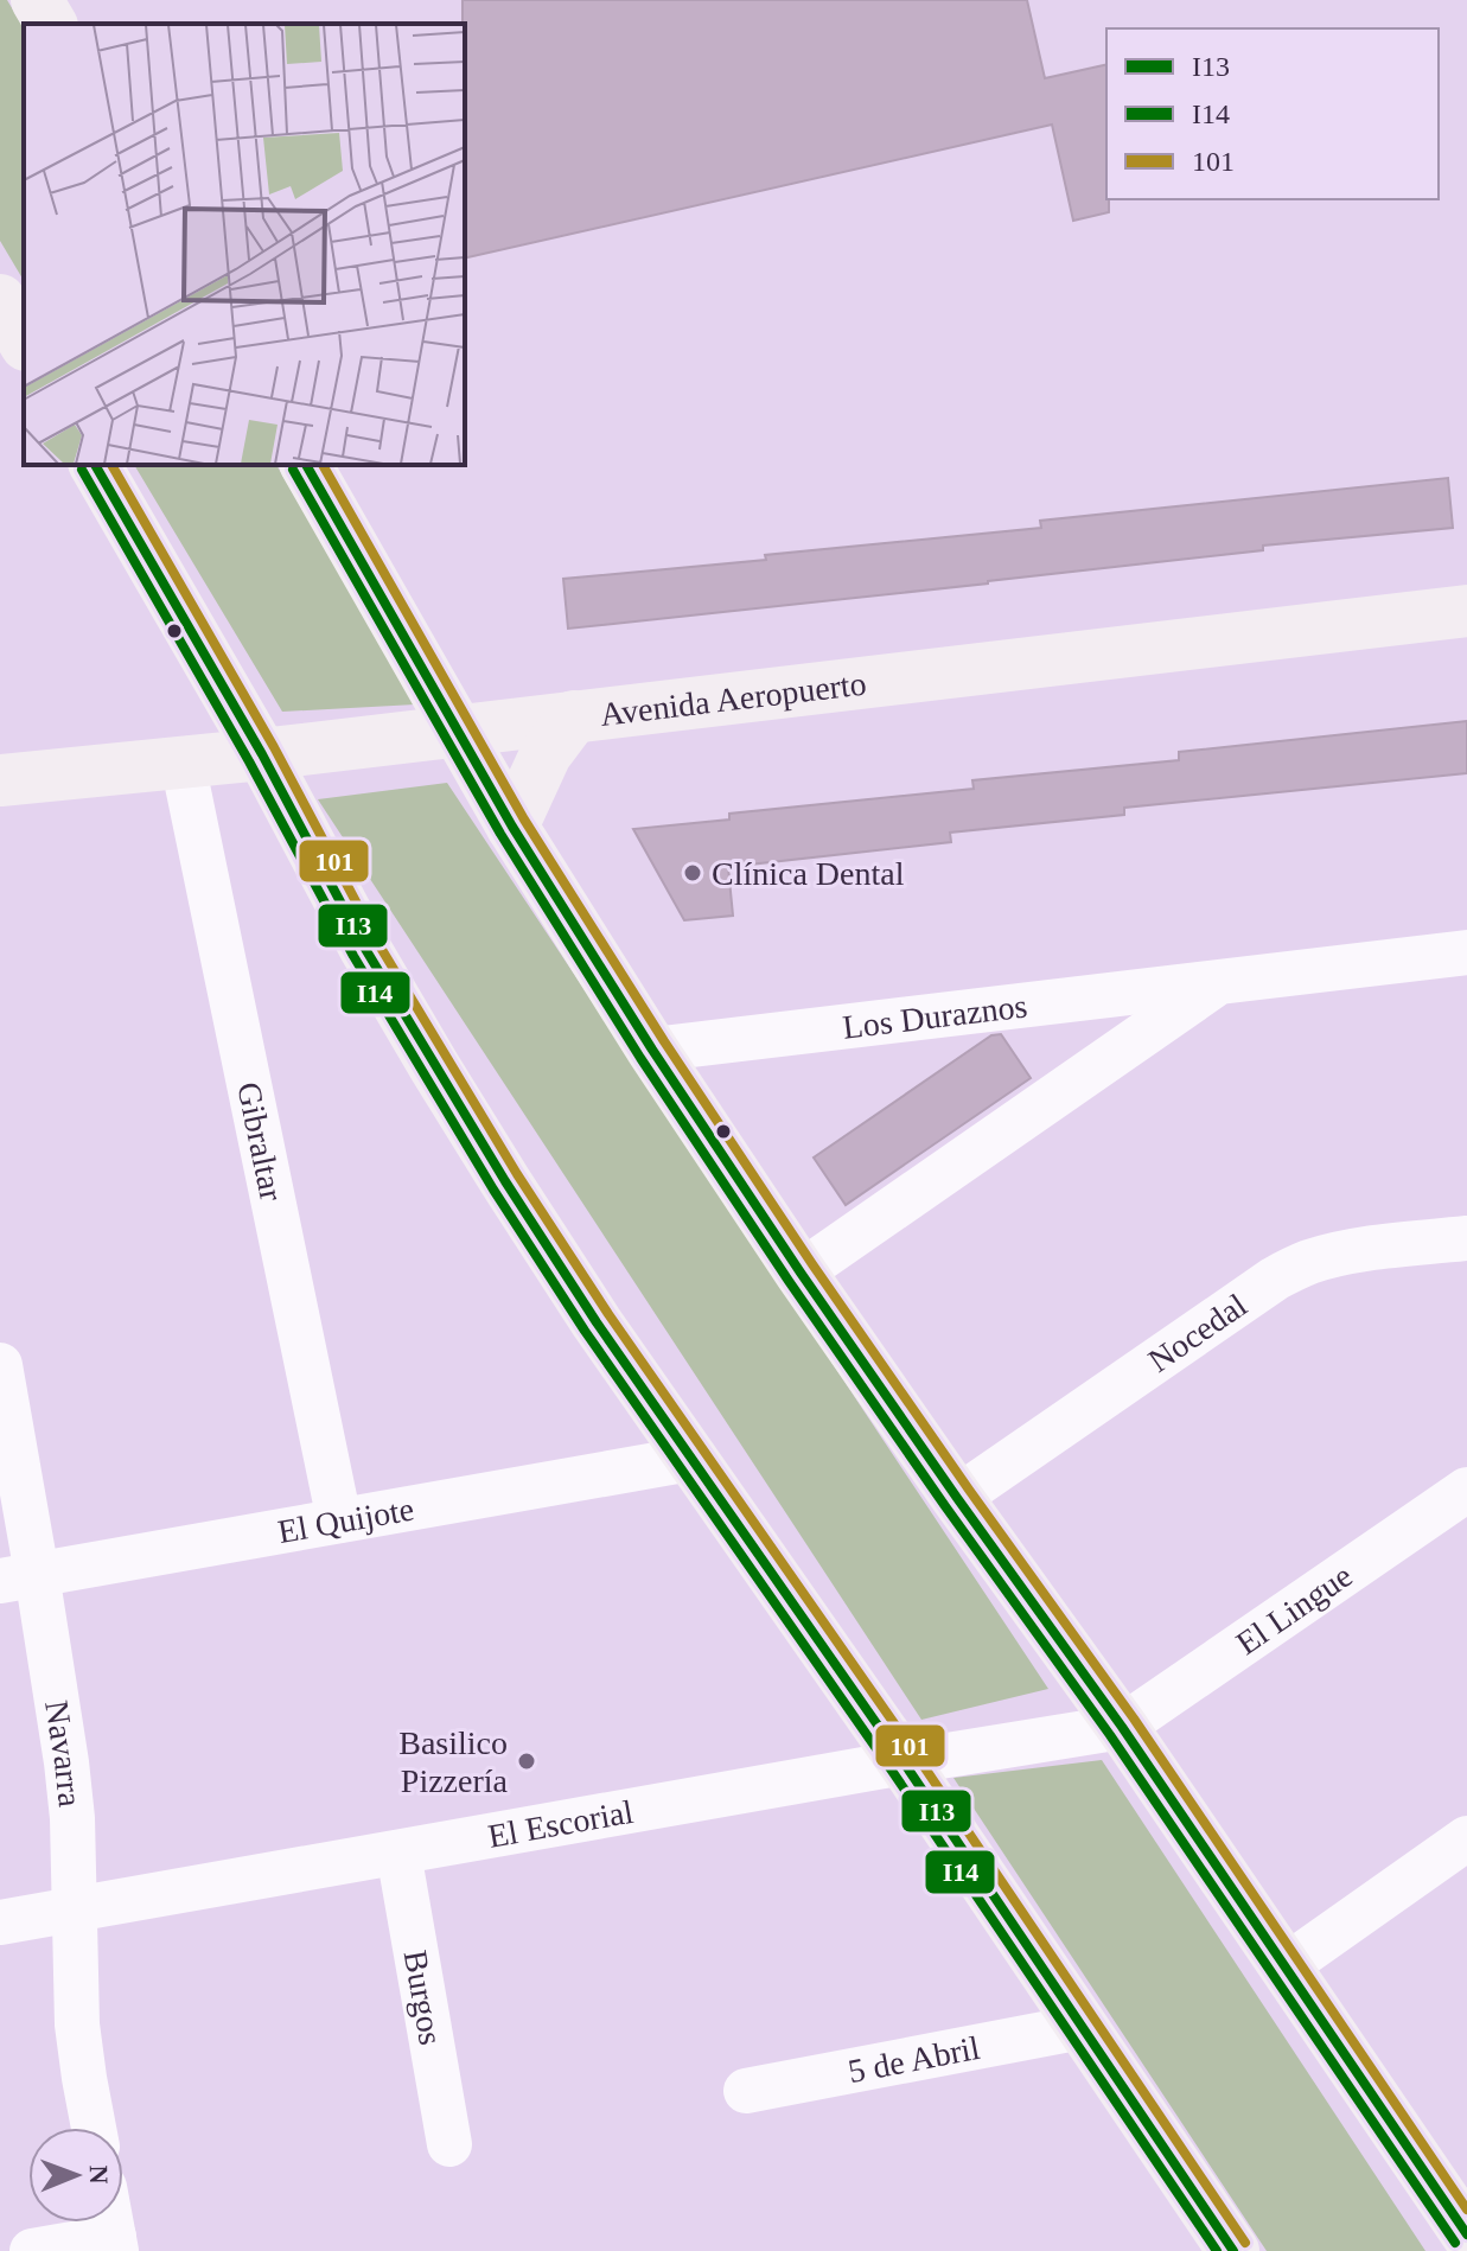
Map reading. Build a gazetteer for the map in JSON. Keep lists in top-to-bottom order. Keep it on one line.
{"streets":{"main road":["Avenida Aeropuerto"],"street":["Los Duraznos","Gibraltar","Nocedal","El Quijote","El Lingue","Navarra","El Escorial","Burgos","5 de Abril"]},"crossings":[["Avenida Aeropuerto","Gibraltar"],["Gibraltar","El Quijote"],["El Quijote","Navarra"],["El Lingue","El Escorial"],["Navarra","El Escorial"],["El Escorial","Burgos"]],"places":["Clínica Dental","Basilico Pizzería"],"lines":["transit line I13","transit line 101","transit line I14"],"legend":["I13","I14","101"],"north":"right"}
